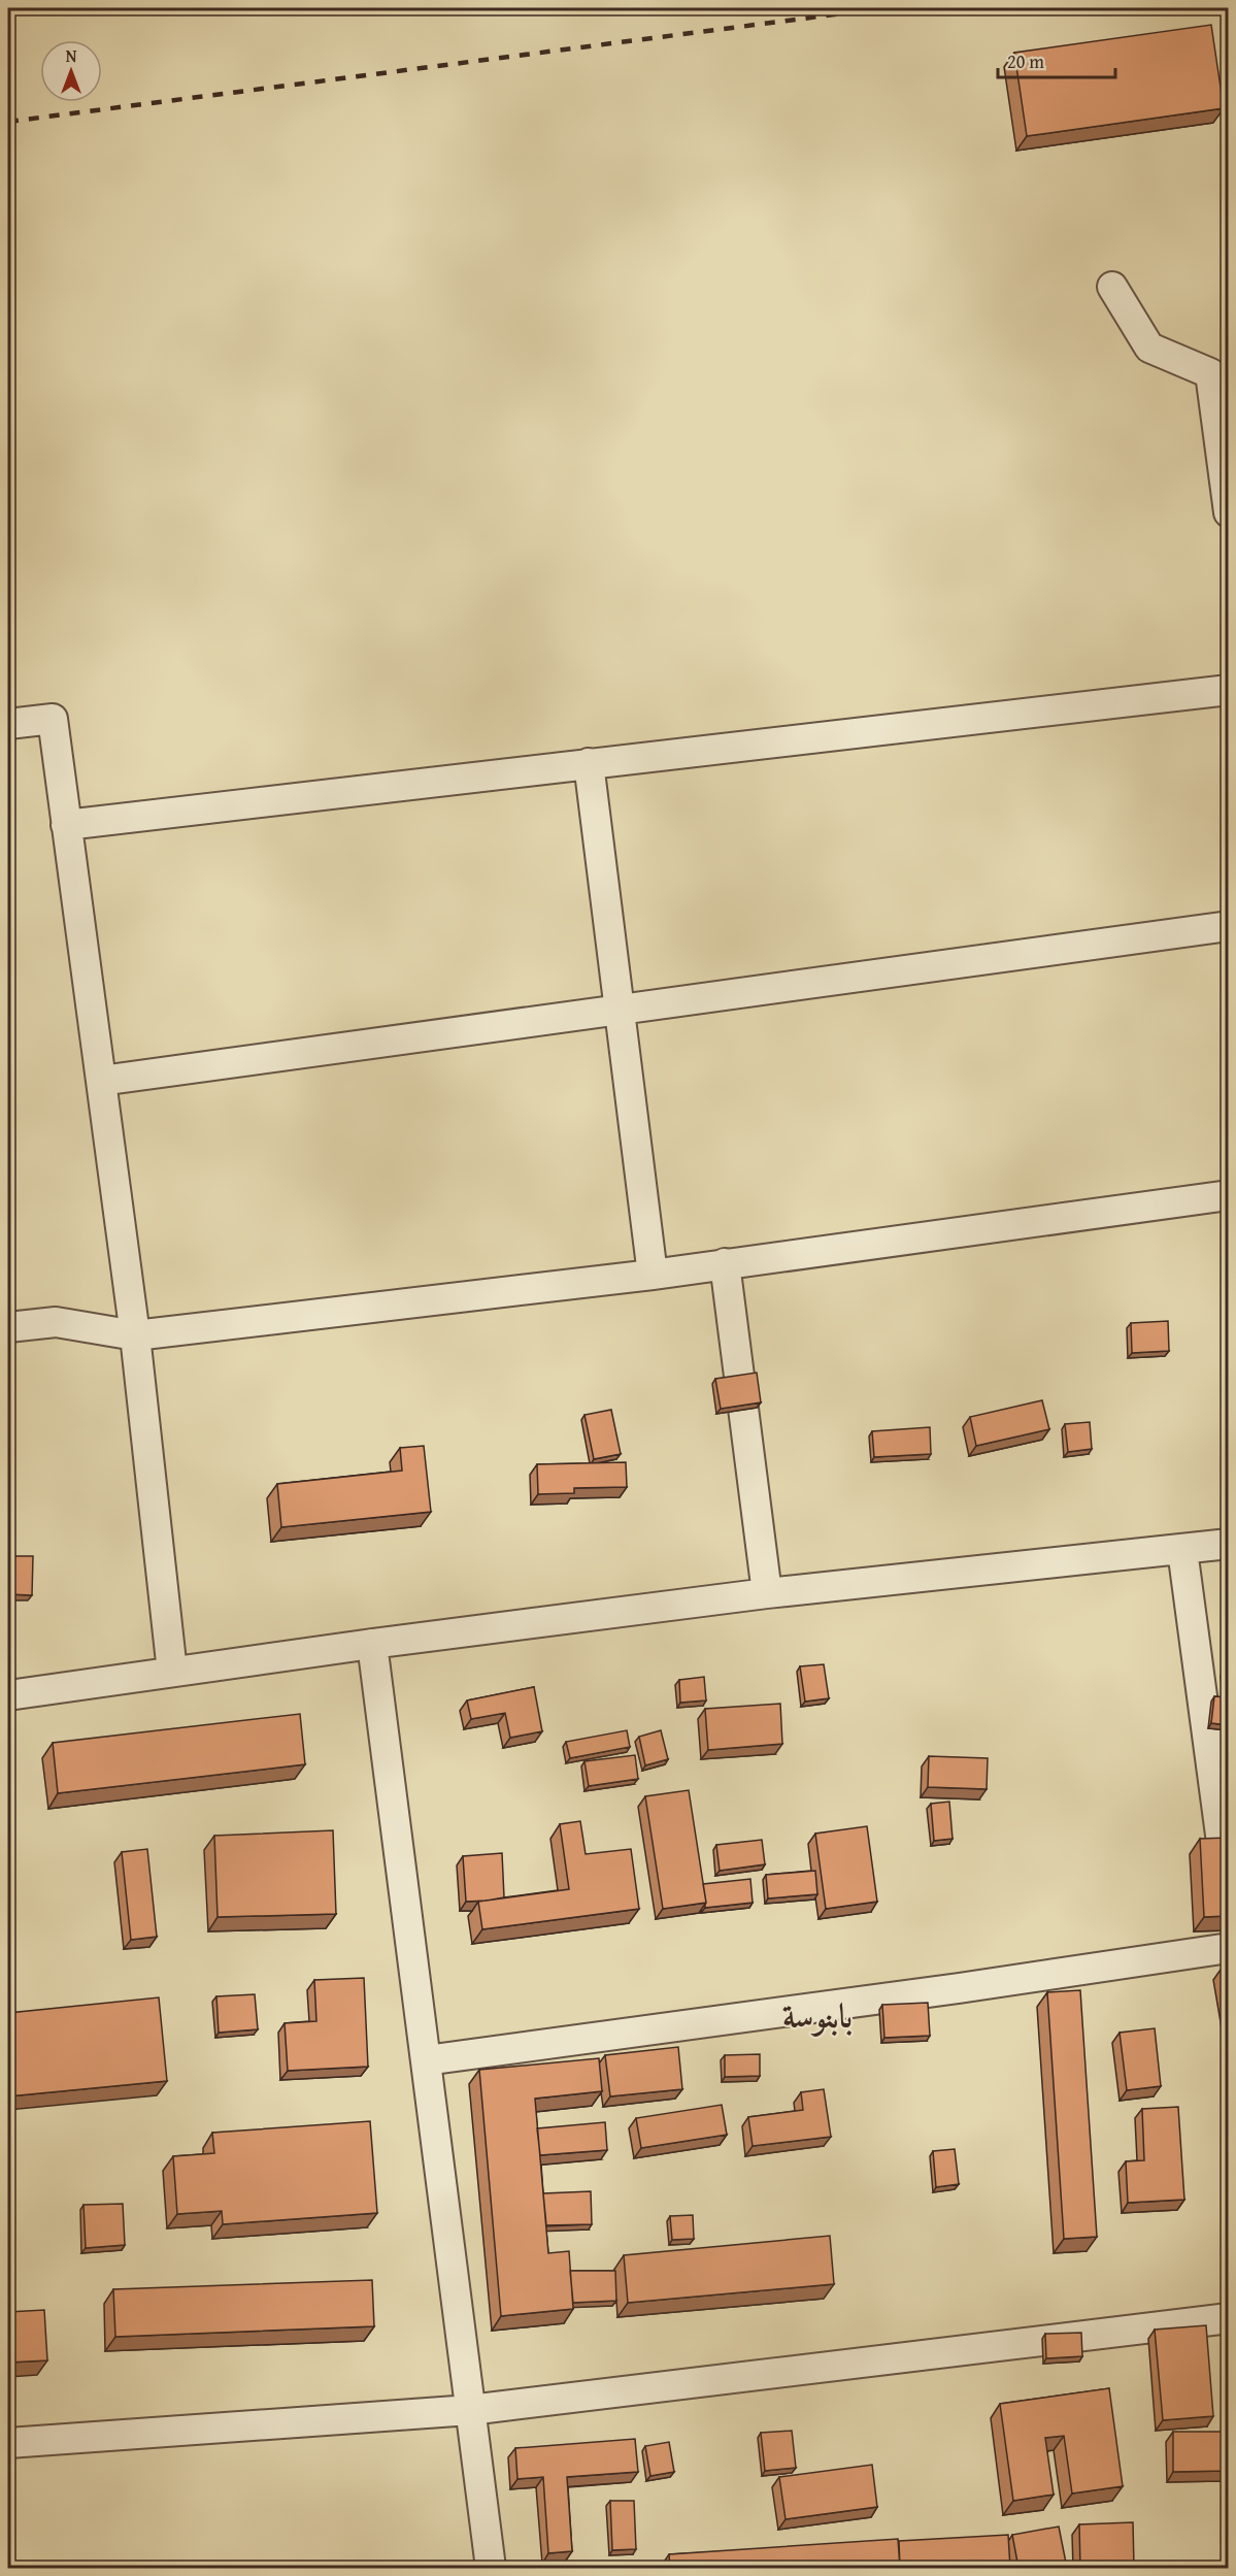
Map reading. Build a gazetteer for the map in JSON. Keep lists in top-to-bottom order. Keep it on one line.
{"districts":["بابنوسة"],"scale_bar":"20 m","north":"top"}
